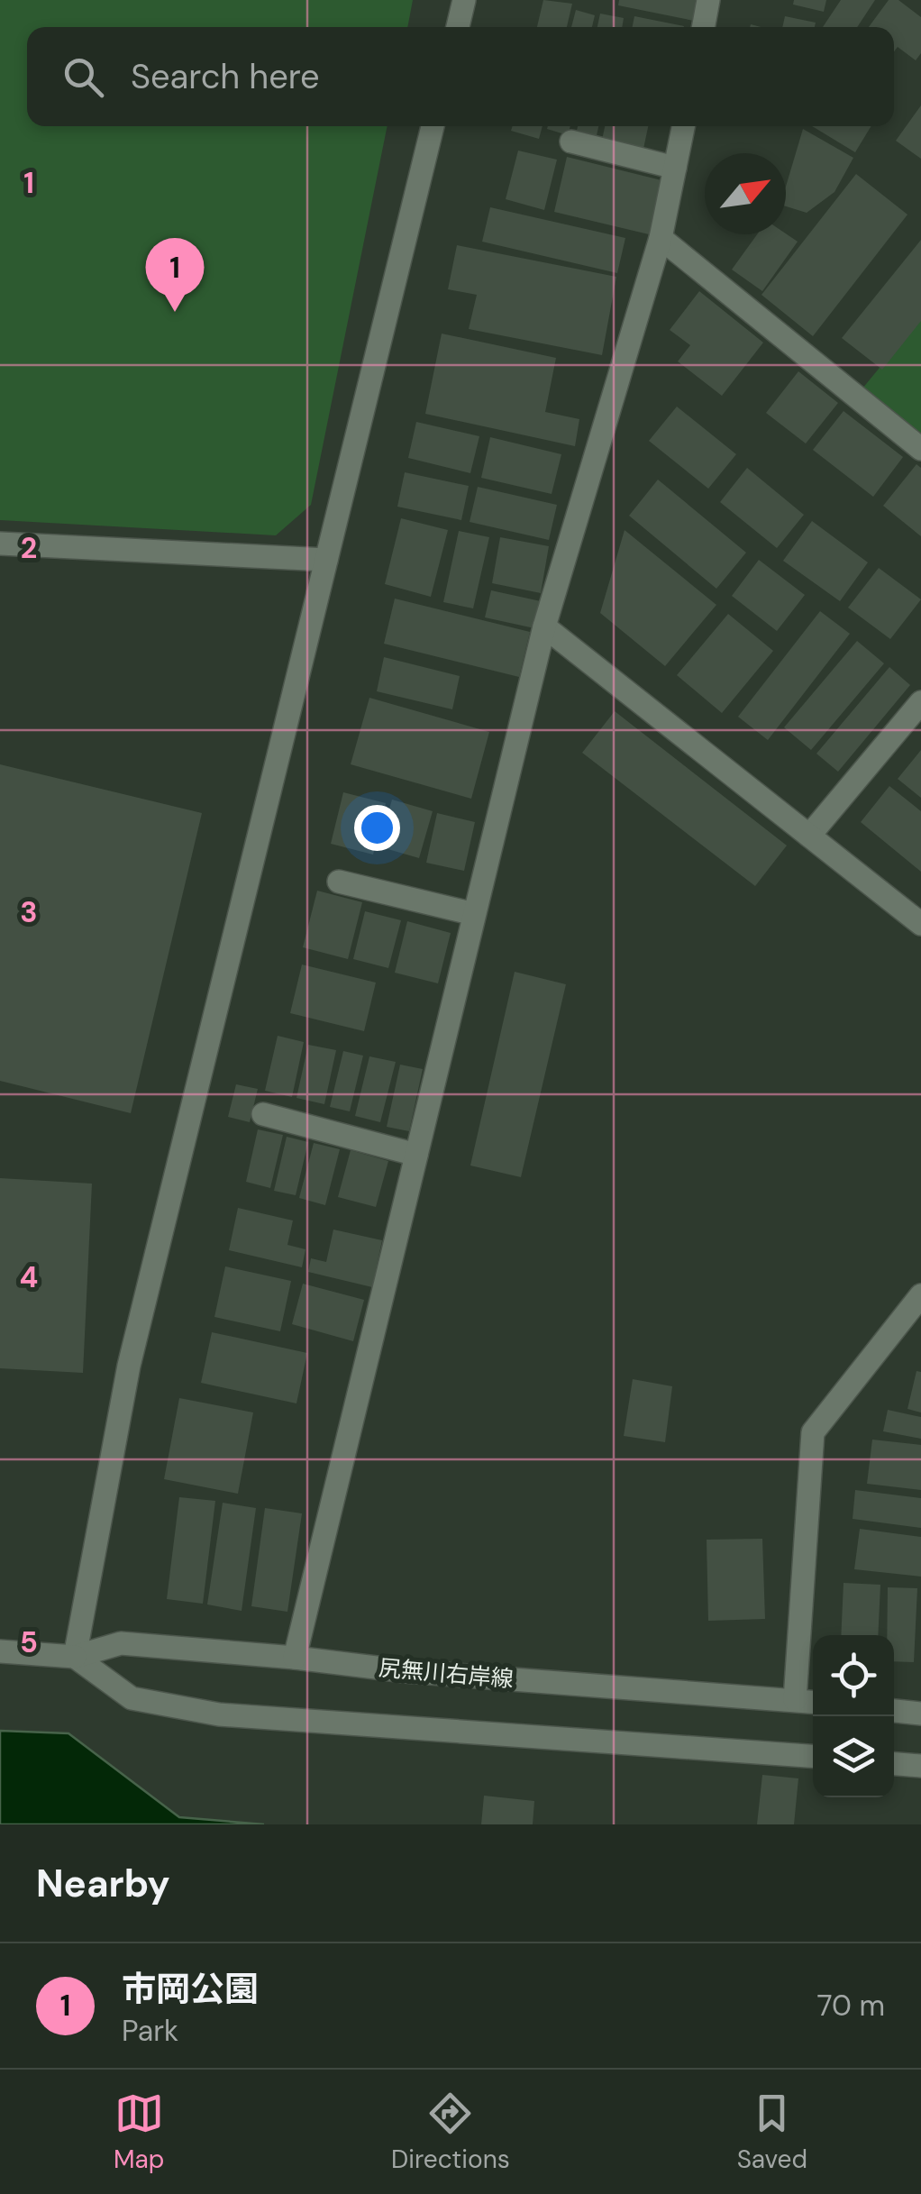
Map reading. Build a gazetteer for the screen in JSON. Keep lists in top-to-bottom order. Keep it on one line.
{"streets":{"street":["尻無川右岸線"]},"north":"top right","page":{"search":"Search here","pins":"1","heading":"Nearby","list":[{"mark":"1","name":"市岡公園","note":"Park","value":"70 m"}],"nav":["Map","Directions","Saved"]},"grid":{"rows":["1","2","3","4","5"]}}
